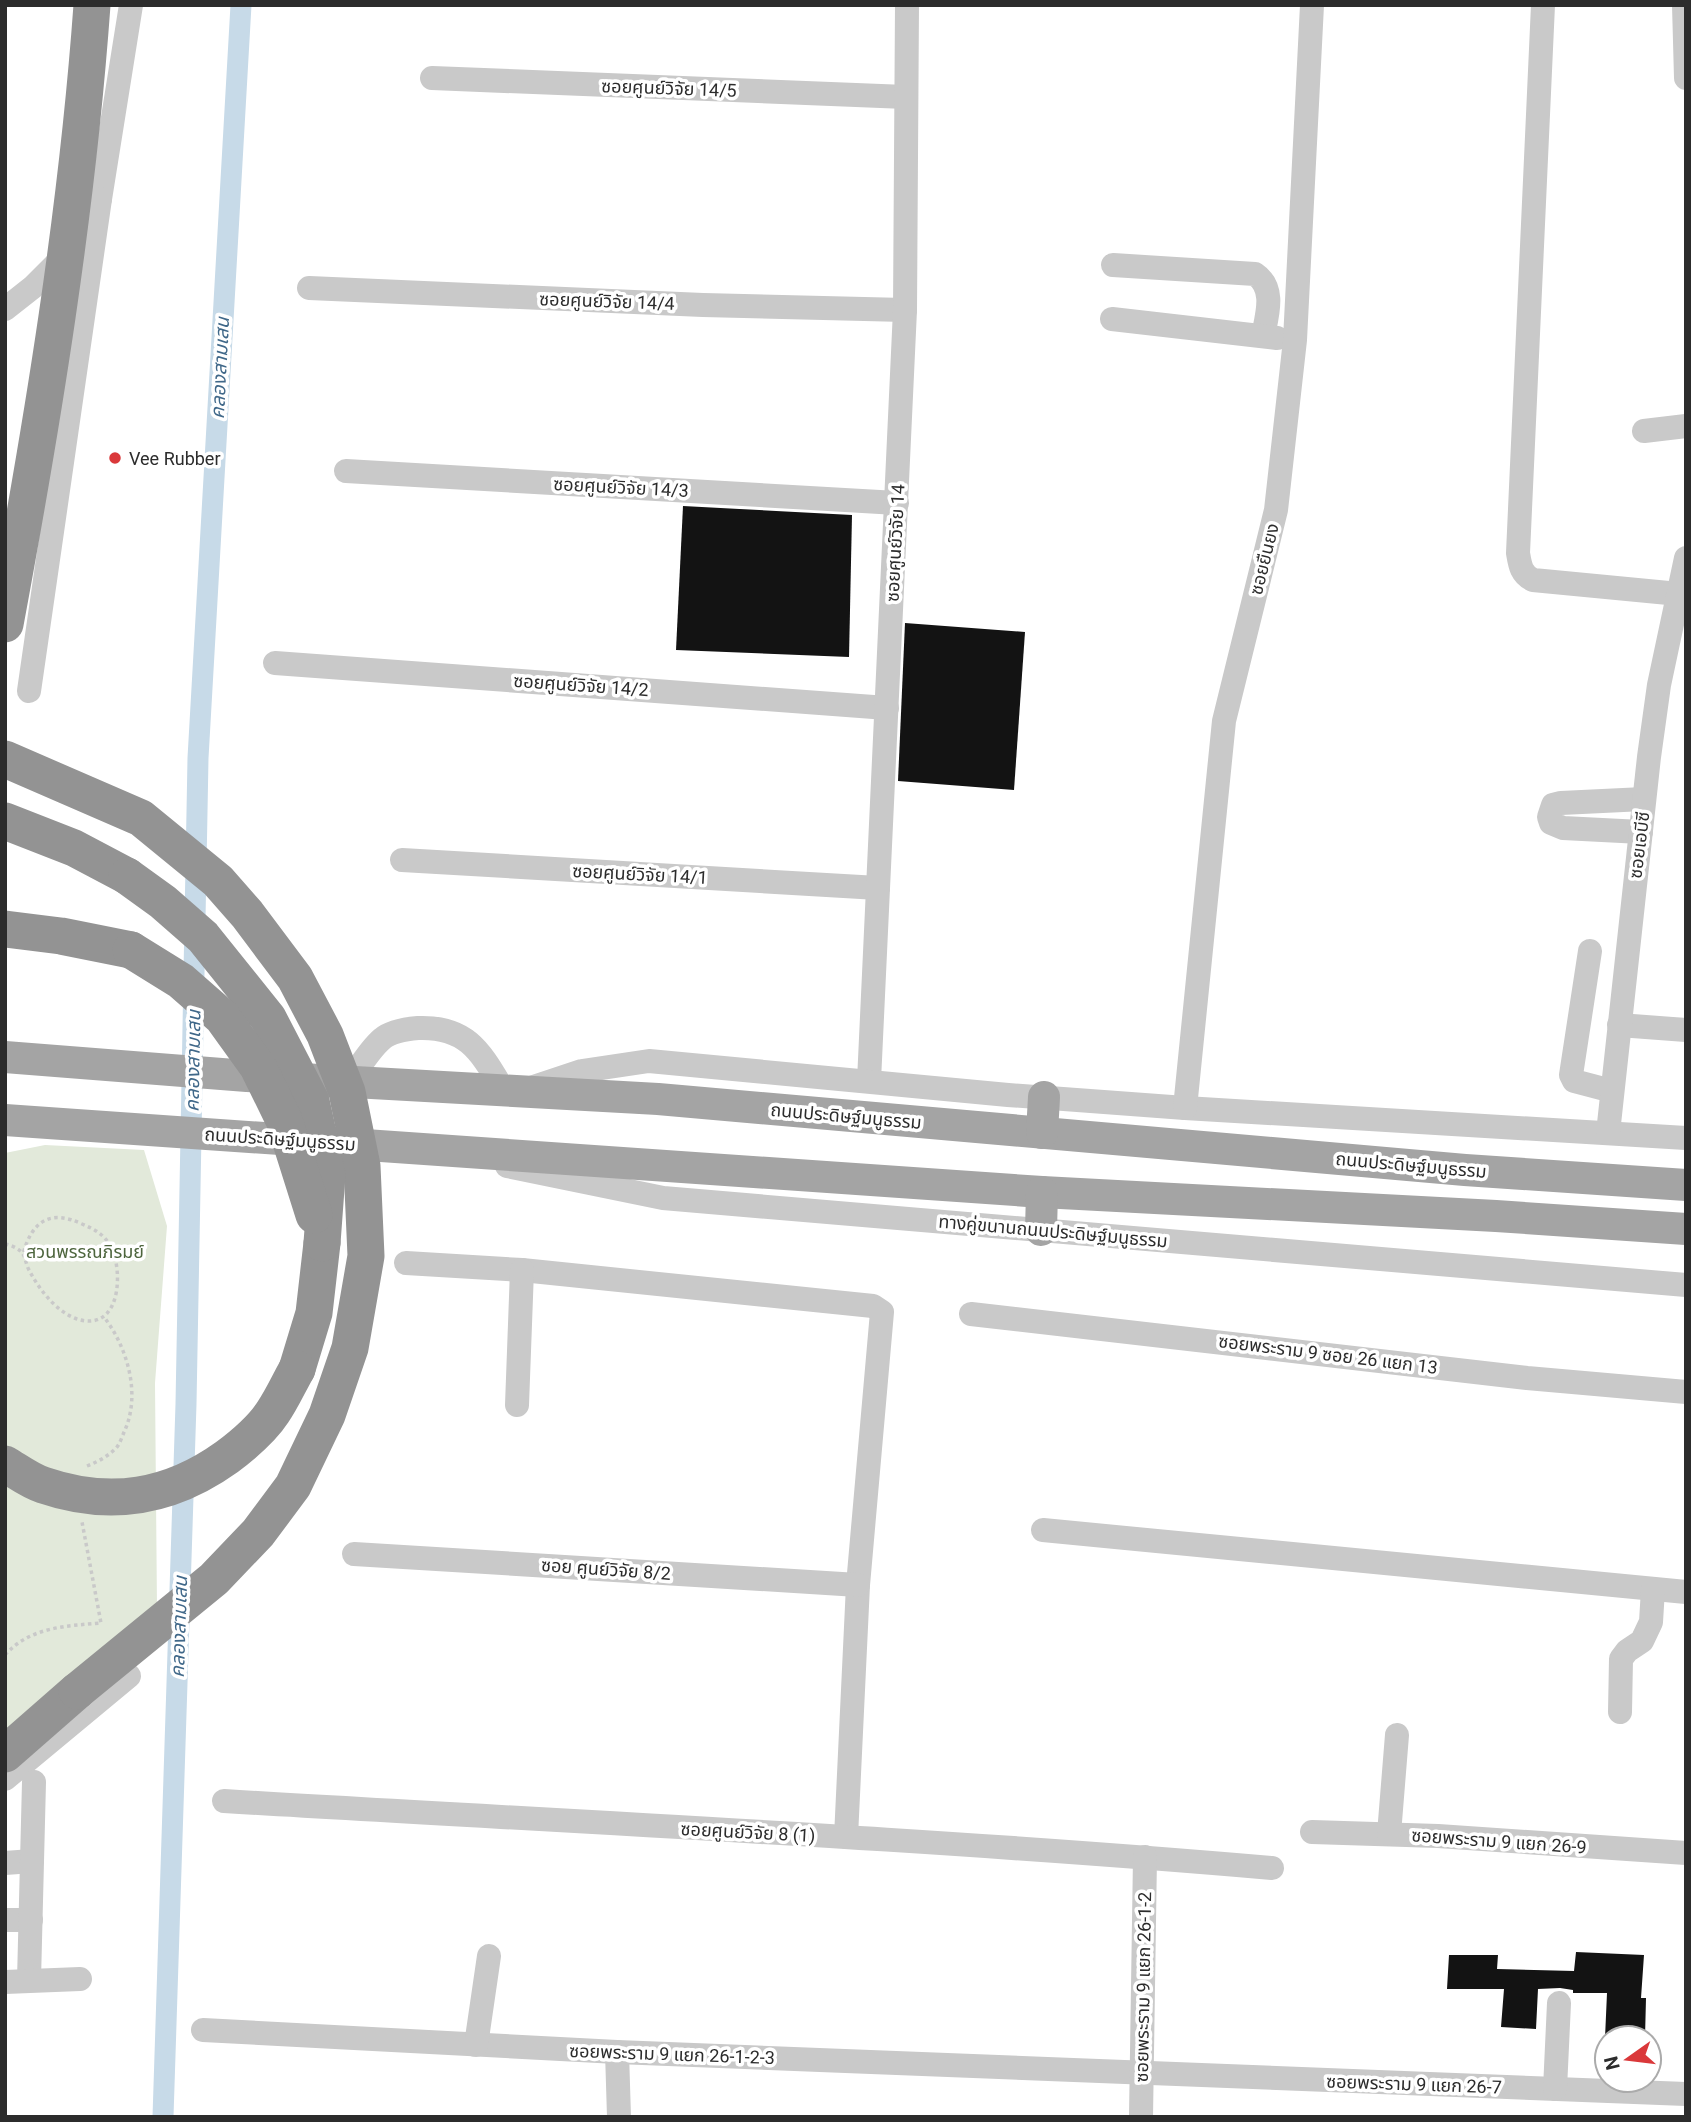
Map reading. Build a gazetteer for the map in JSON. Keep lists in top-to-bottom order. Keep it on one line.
{"streets":{"main road":["ถนนประดิษฐ์มนูธรรม"],"street":["ซอยศูนย์วิจัย 14/5","ซอยศูนย์วิจัย 14/4","ซอยศูนย์วิจัย 14/3","ซอยศูนย์วิจัย 14","ซอยยืนยง","ซอยศูนย์วิจัย 14/2","ซอยเอบีซี","ซอยศูนย์วิจัย 14/1","ทางคู่ขนานถนนประดิษฐ์มนูธรรม","ซอยพระราม 9 ซอย 26 แยก 13","ซอย ศูนย์วิจัย 8/2","ซอยศูนย์วิจัย 8 (1)","ซอยพระราม 9 แยก 26-9","ซอยพระราม 9 แยก 26-1-2","ซอยพระราม 9 แยก 26-1-2-3","ซอยพระราม 9 แยก 26-7"]},"crossings":[["ซอยศูนย์วิจัย 14/5","ซอยศูนย์วิจัย 14"],["ซอยศูนย์วิจัย 14/4","ซอยศูนย์วิจัย 14"],["ซอยศูนย์วิจัย 14/3","ซอยศูนย์วิจัย 14"],["ซอยศูนย์วิจัย 14","ซอยศูนย์วิจัย 14/2"],["ซอยศูนย์วิจัย 14","ซอยศูนย์วิจัย 14/1"],["ถนนประดิษฐ์มนูธรรม","ทางคู่ขนานถนนประดิษฐ์มนูธรรม"],["ซอยศูนย์วิจัย 8 (1)","ซอยพระราม 9 แยก 26-1-2"],["ซอยพระราม 9 แยก 26-1-2","ซอยพระราม 9 แยก 26-1-2-3"],["ซอยพระราม 9 แยก 26-1-2","ซอยพระราม 9 แยก 26-7"],["ซอยพระราม 9 แยก 26-1-2-3","ซอยพระราม 9 แยก 26-7"]],"water":["คลองสามเสน"],"parks":["สวนพรรณภิรมย์"],"places":["Vee Rubber"],"north":"left"}
